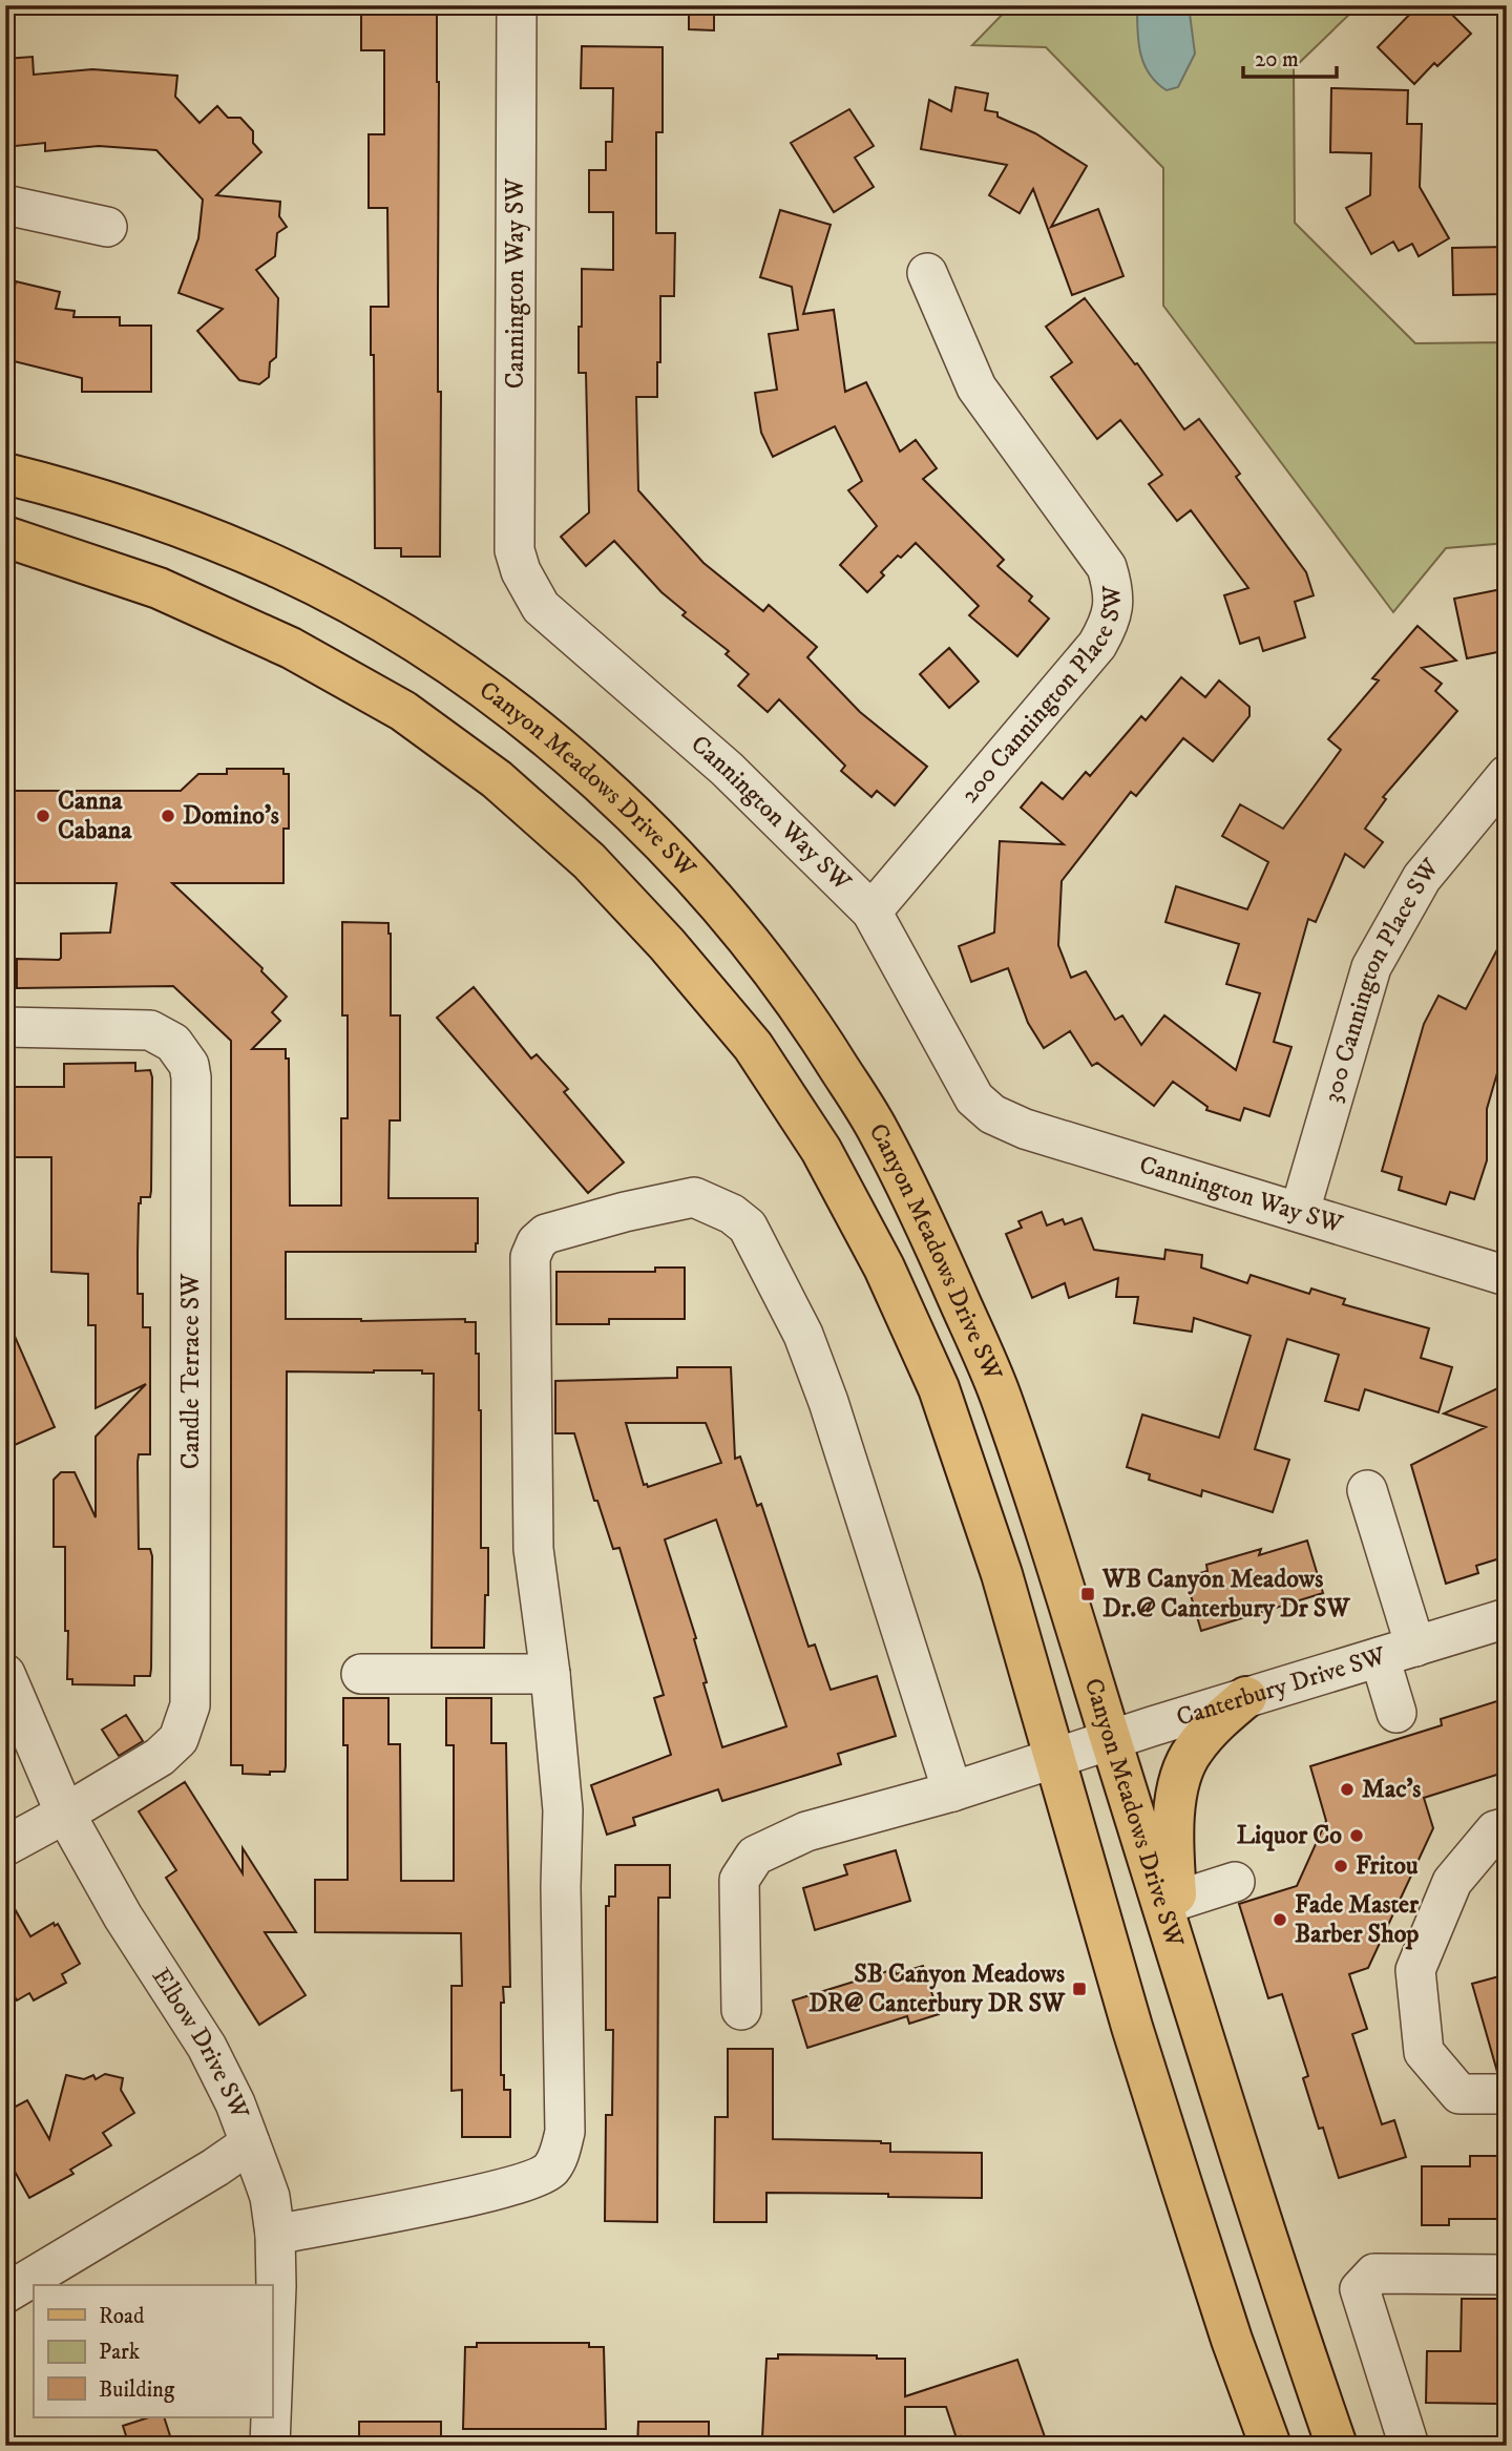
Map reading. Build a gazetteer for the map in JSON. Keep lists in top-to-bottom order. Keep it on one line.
{"streets":{"main road":["Canyon Meadows Drive SW"],"street":["Cannington Way SW","200 Cannington Place SW","300 Cannington Place SW","Candle Terrace SW","Canterbury Drive SW","Elbow Drive SW"]},"crossings":[["Cannington Way SW","200 Cannington Place SW"],["Cannington Way SW","300 Cannington Place SW"],["Canyon Meadows Drive SW","Canterbury Drive SW"],["Candle Terrace SW","Elbow Drive SW"]],"places":{"other":["Canna Cabana","Domino's","Mac's","Liquor Co","Fritou","Fade Master Barber Shop"],"transit":["WB Canyon Meadows Dr.@ Canterbury Dr SW","SB Canyon Meadows DR@ Canterbury DR SW"]},"legend":["Road","Park","Building"],"scale_bar":"20 m"}
